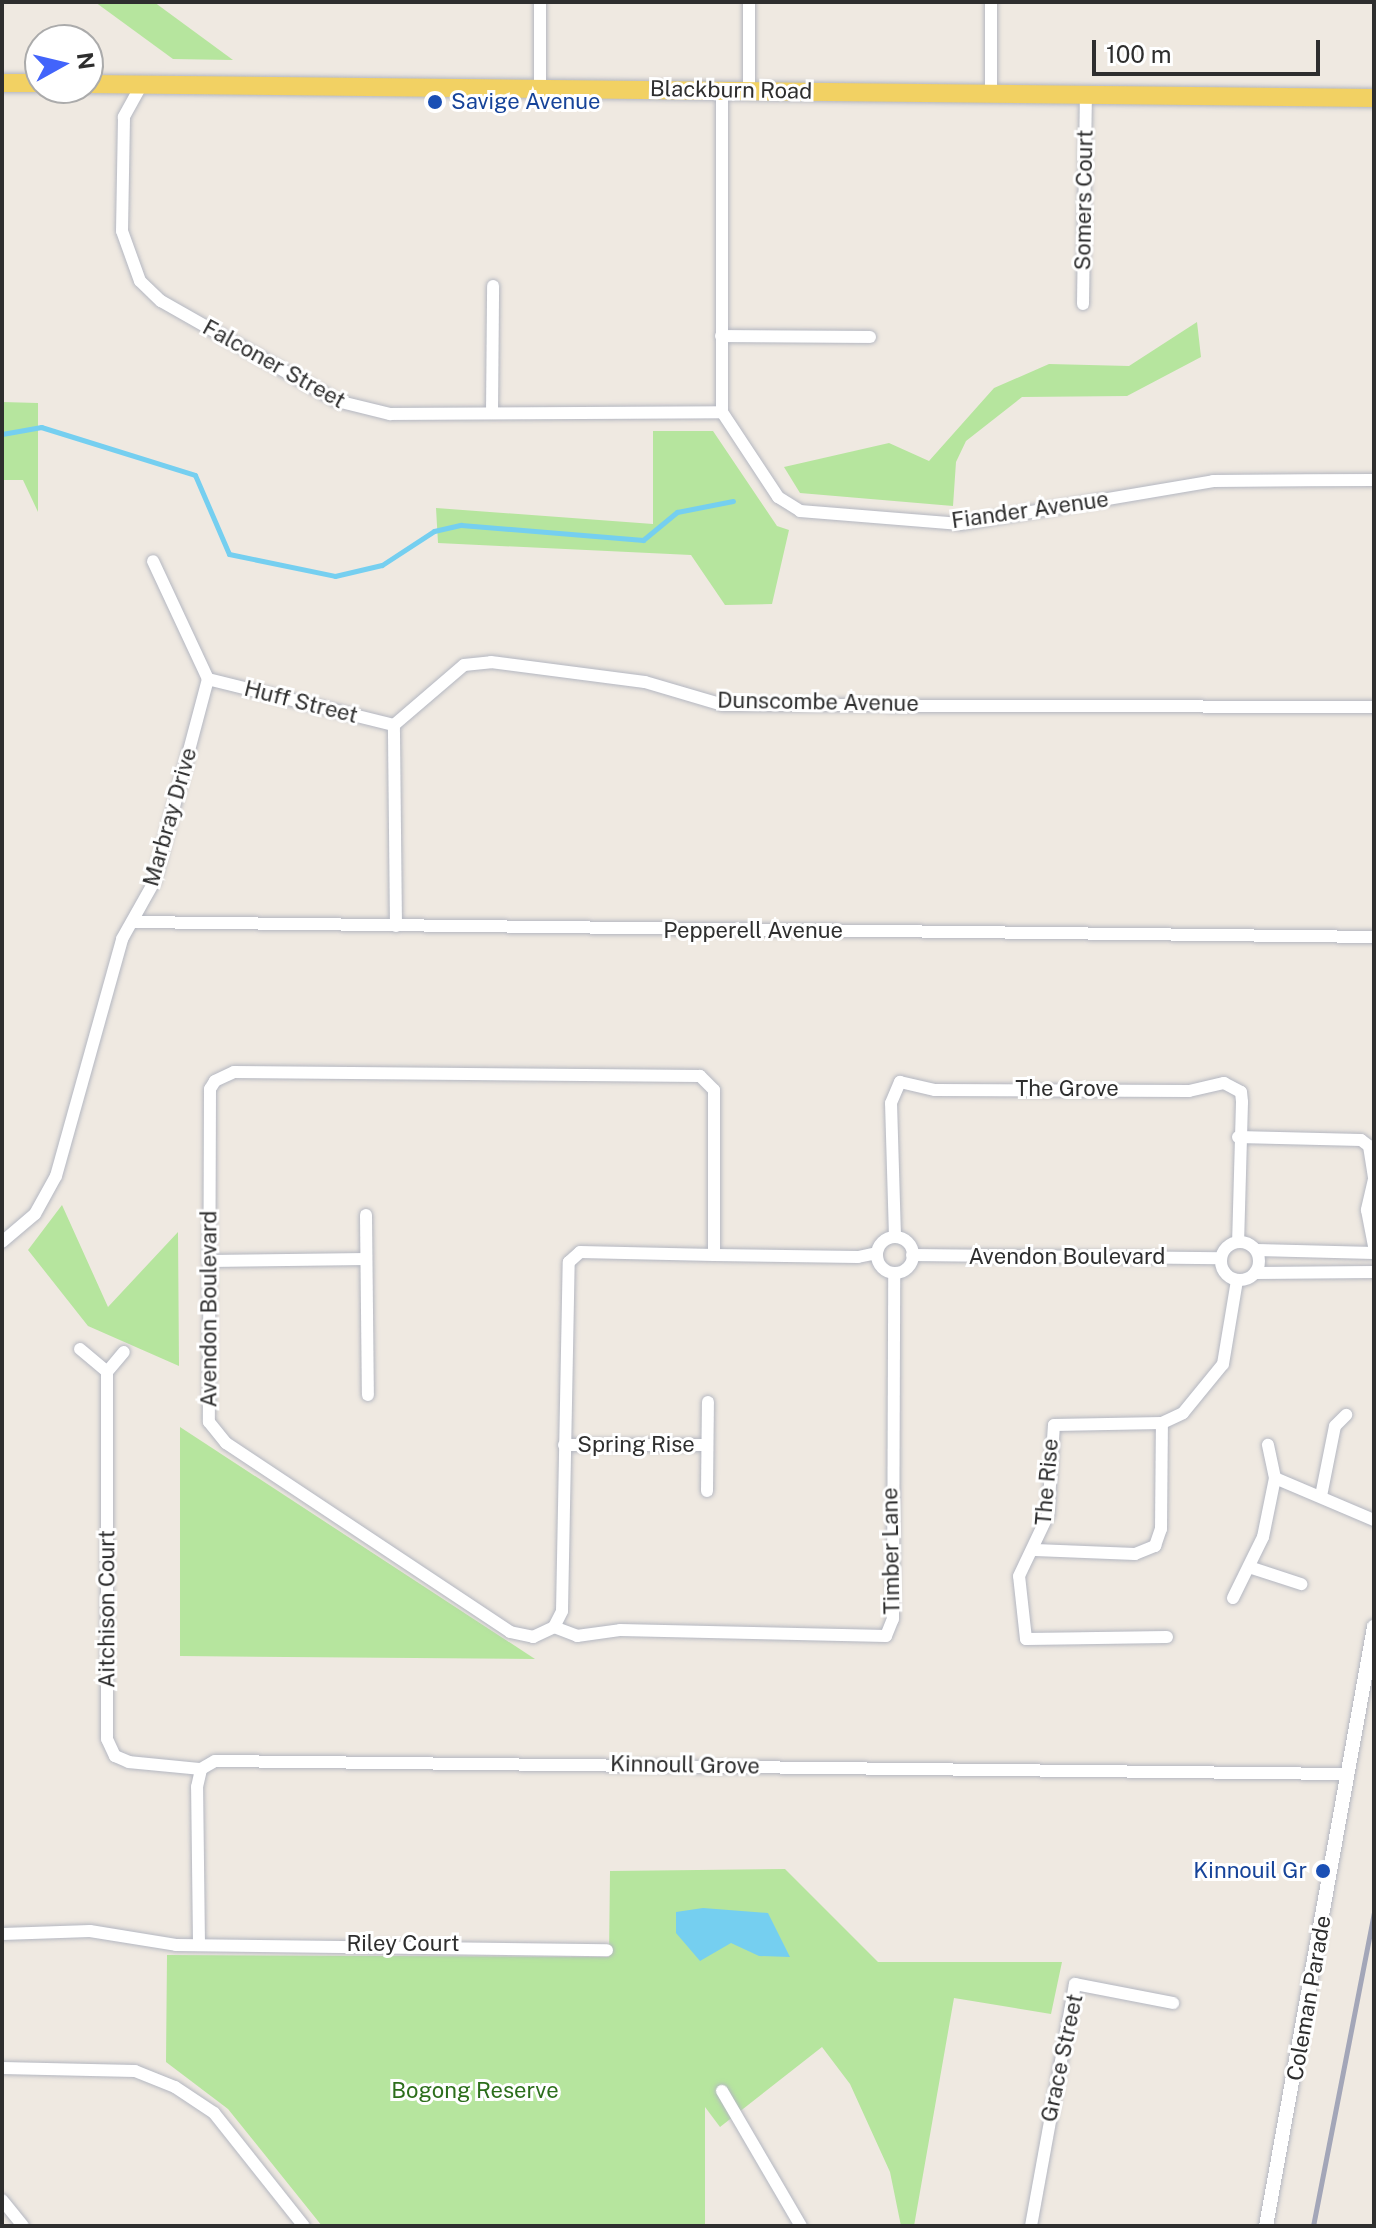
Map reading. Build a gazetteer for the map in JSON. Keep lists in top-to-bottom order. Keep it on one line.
{"streets":{"main road":["Blackburn Road"],"street":["Somers Court","Falconer Street","Fiander Avenue","Huff Street","Dunscombe Avenue","Marbray Drive","Pepperell Avenue","The Grove","Avendon Boulevard","Spring Rise","The Rise","Timber Lane","Aitchison Court","Kinnoull Grove","Riley Court","Coleman Parade","Grace Street"]},"crossings":[["Blackburn Road","Somers Court"],["Blackburn Road","Falconer Street"],["Falconer Street","Fiander Avenue"],["Huff Street","Dunscombe Avenue"],["Huff Street","Marbray Drive"],["Marbray Drive","Pepperell Avenue"],["The Grove","Avendon Boulevard"],["The Grove","Timber Lane"],["Avendon Boulevard","Timber Lane"],["Aitchison Court","Kinnoull Grove"],["Kinnoull Grove","Coleman Parade"]],"parks":["Bogong Reserve"],"places":["Savige Avenue","Kinnouil Gr"],"scale_bar":"100 m","north":"right"}
